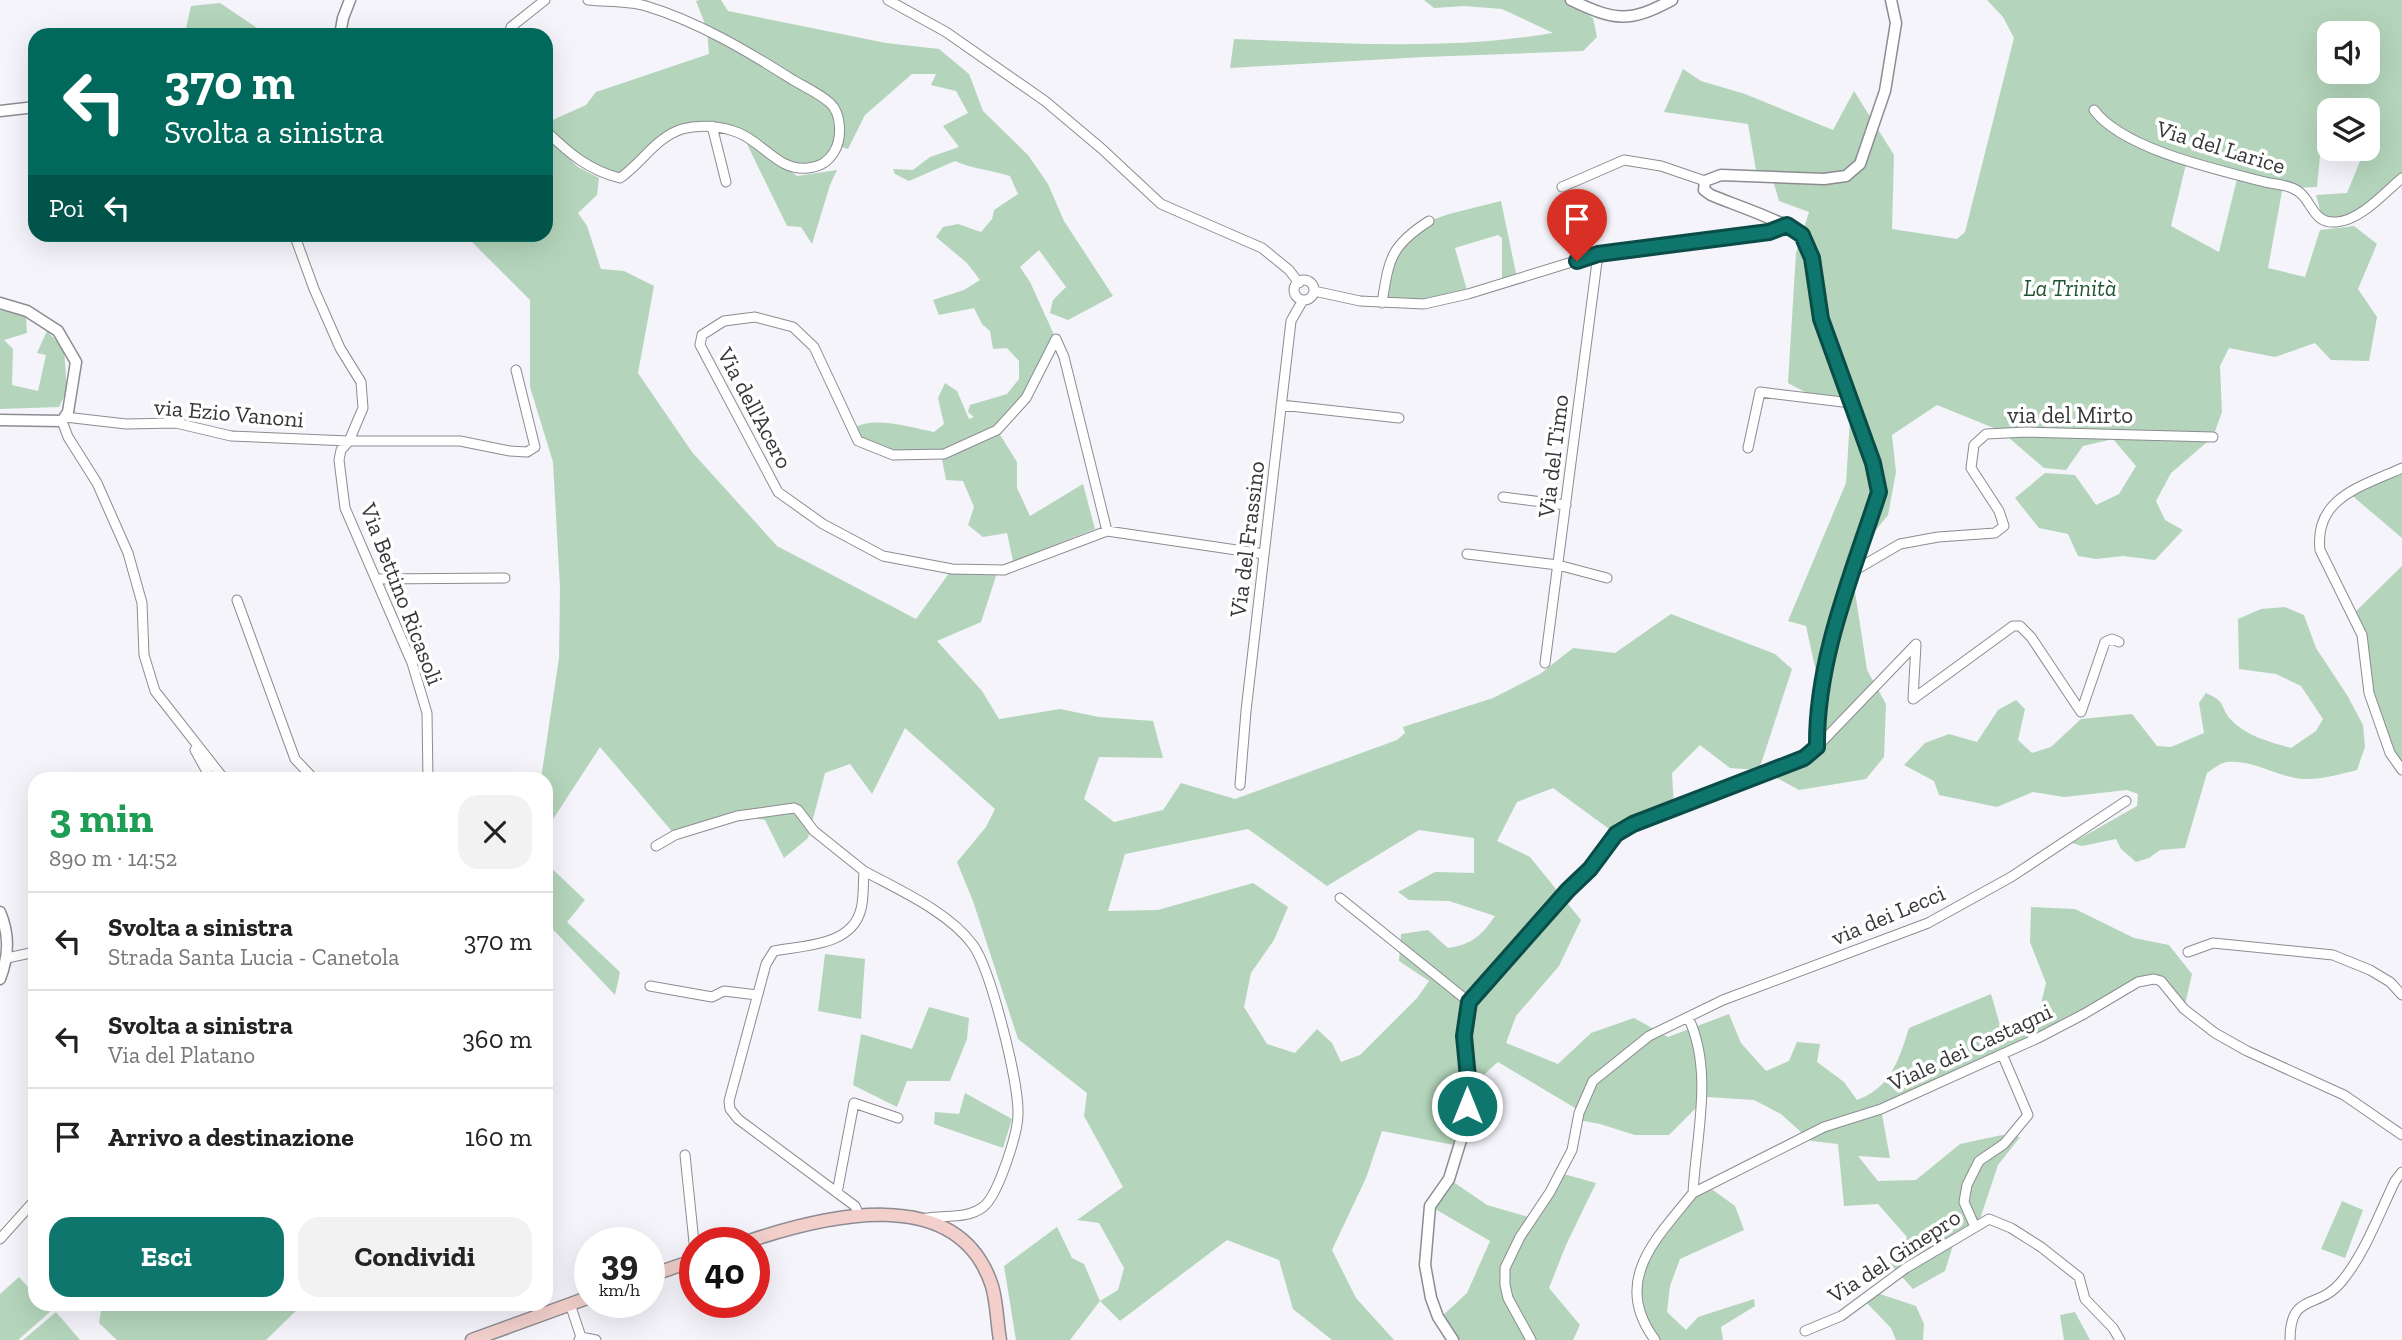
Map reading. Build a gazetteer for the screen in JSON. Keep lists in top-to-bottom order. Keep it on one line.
{"streets":{"street":["Via del Larice","Via dell'Acero","via Ezio Vanoni","via del Mirto","Via del Timo","Via del Frassino","Via Bettino Ricasoli","via dei Lecci","Viale dei Castagni","Via del Ginepro"]},"crossings":[["Via dell'Acero","Via del Frassino"],["via Ezio Vanoni","Via Bettino Ricasoli"]],"parks":["La Trinità"],"page":{"turn":["370 m","Svolta a sinistra"],"then":"Poi","heading":["3 min","890 m · 14:52"],"list":[{"name":"Svolta a sinistra","note":"Strada Santa Lucia - Canetola","value":"370 m"},{"name":"Svolta a sinistra","note":"Via del Platano","value":"360 m"},{"name":"Arrivo a destinazione","value":"160 m"}],"buttons":["Esci","Condividi"],"speed":"39 km/h","limit":"40"}}
